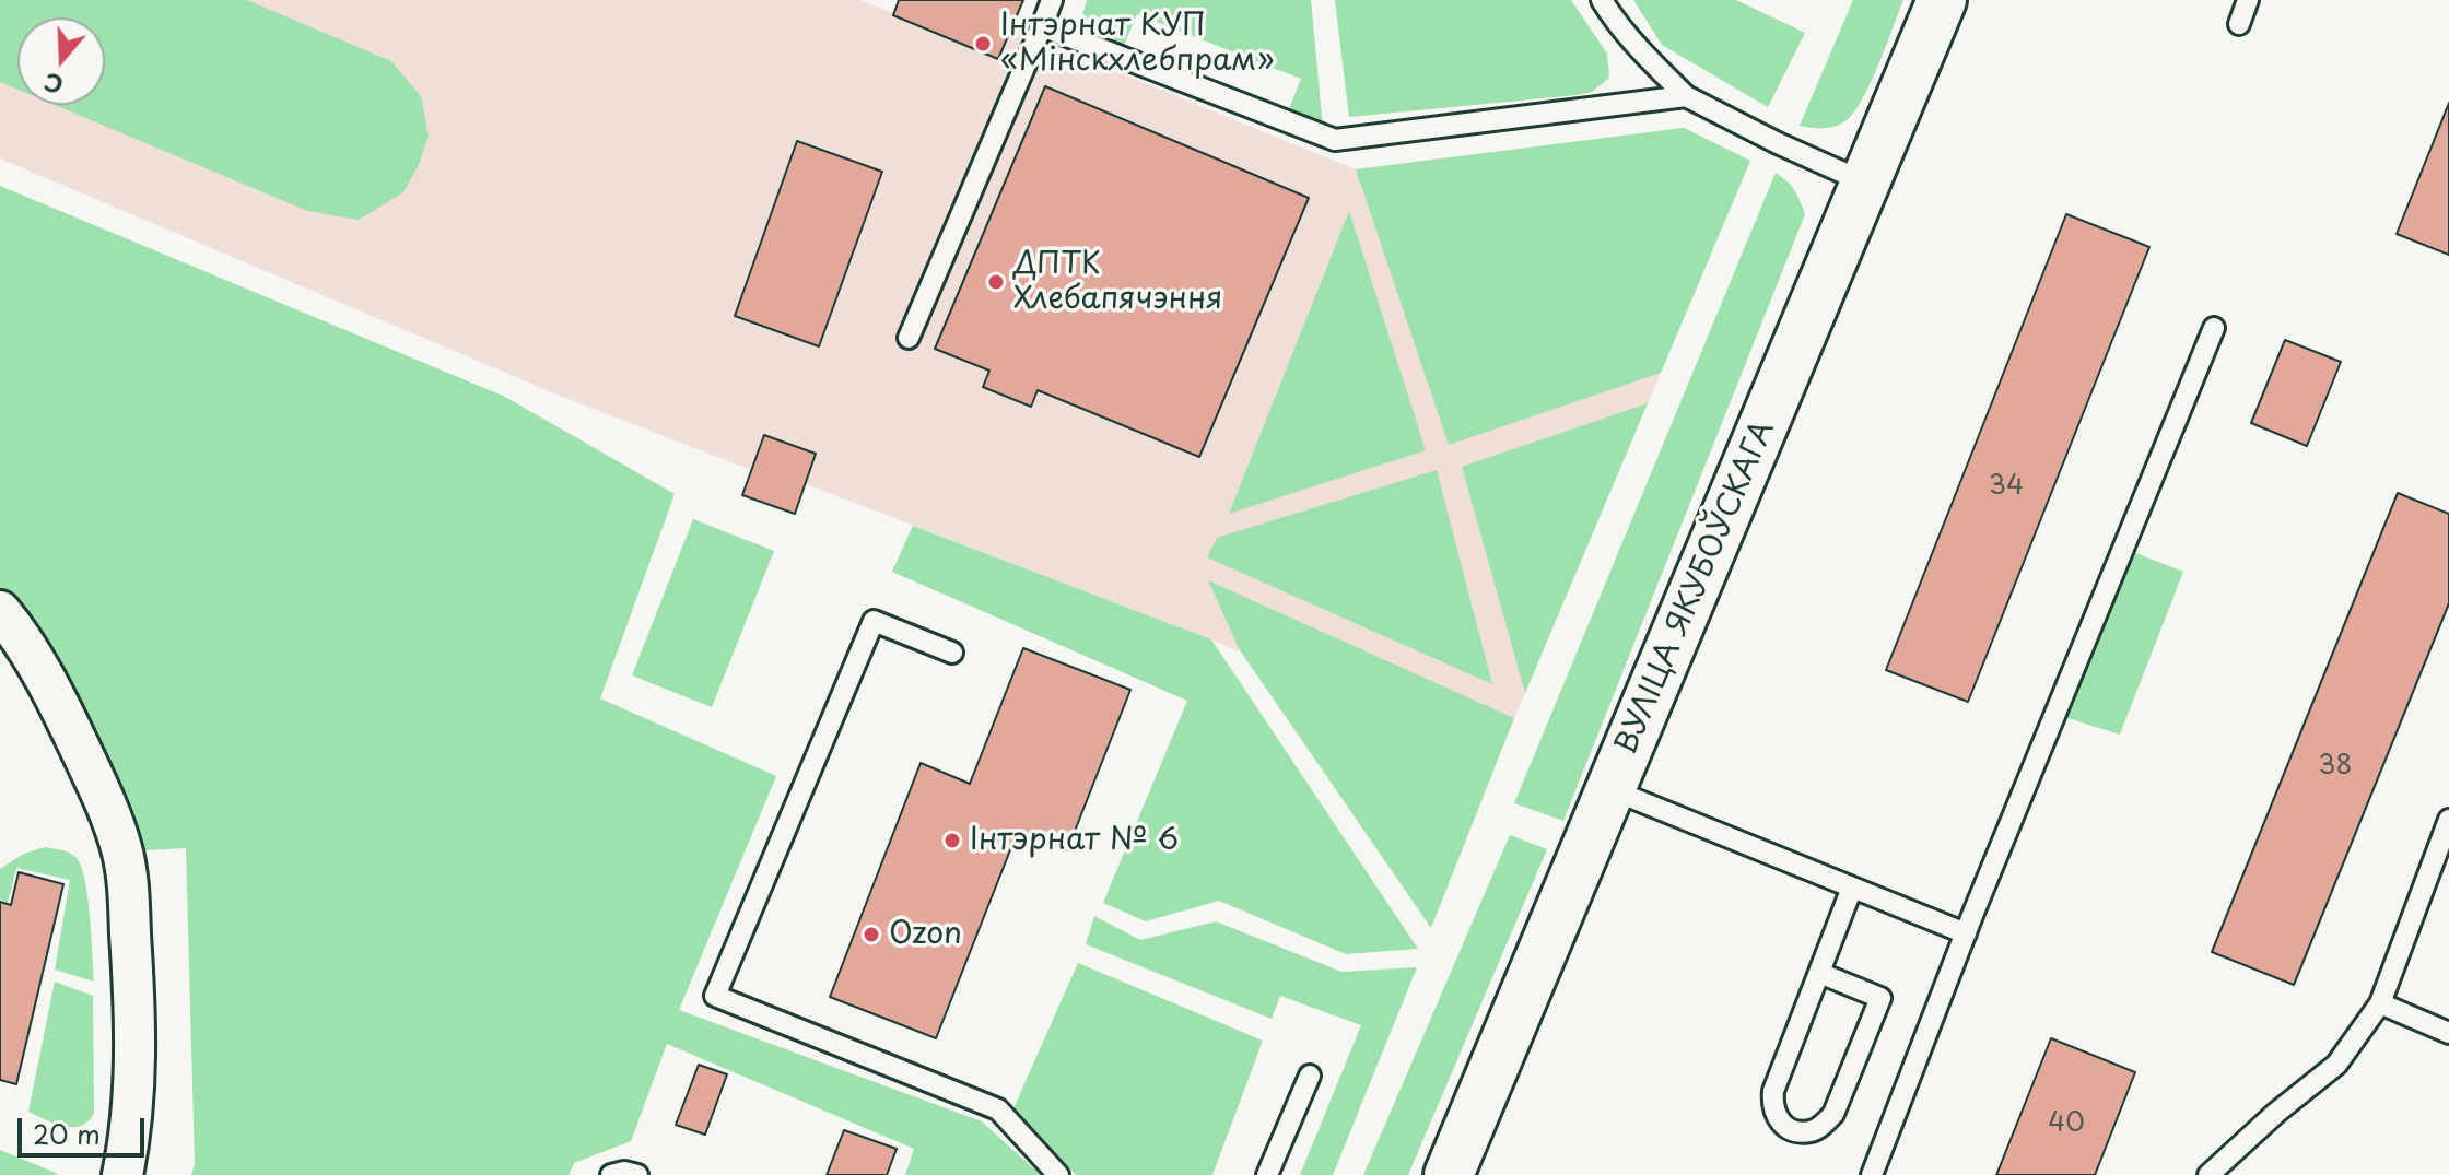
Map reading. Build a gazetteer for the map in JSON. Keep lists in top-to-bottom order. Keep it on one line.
{"streets":{"main road":["ВУЛІЦА ЯКУБОЎСКАГА"]},"places":["Інтэрнат КУП «Мінскхлебпрам»","ДПТК Хлебапячэння","Інтэрнат № 6","Ozon"],"house_numbers":["34","38","40"],"scale_bar":"20 m","north":"bottom"}
